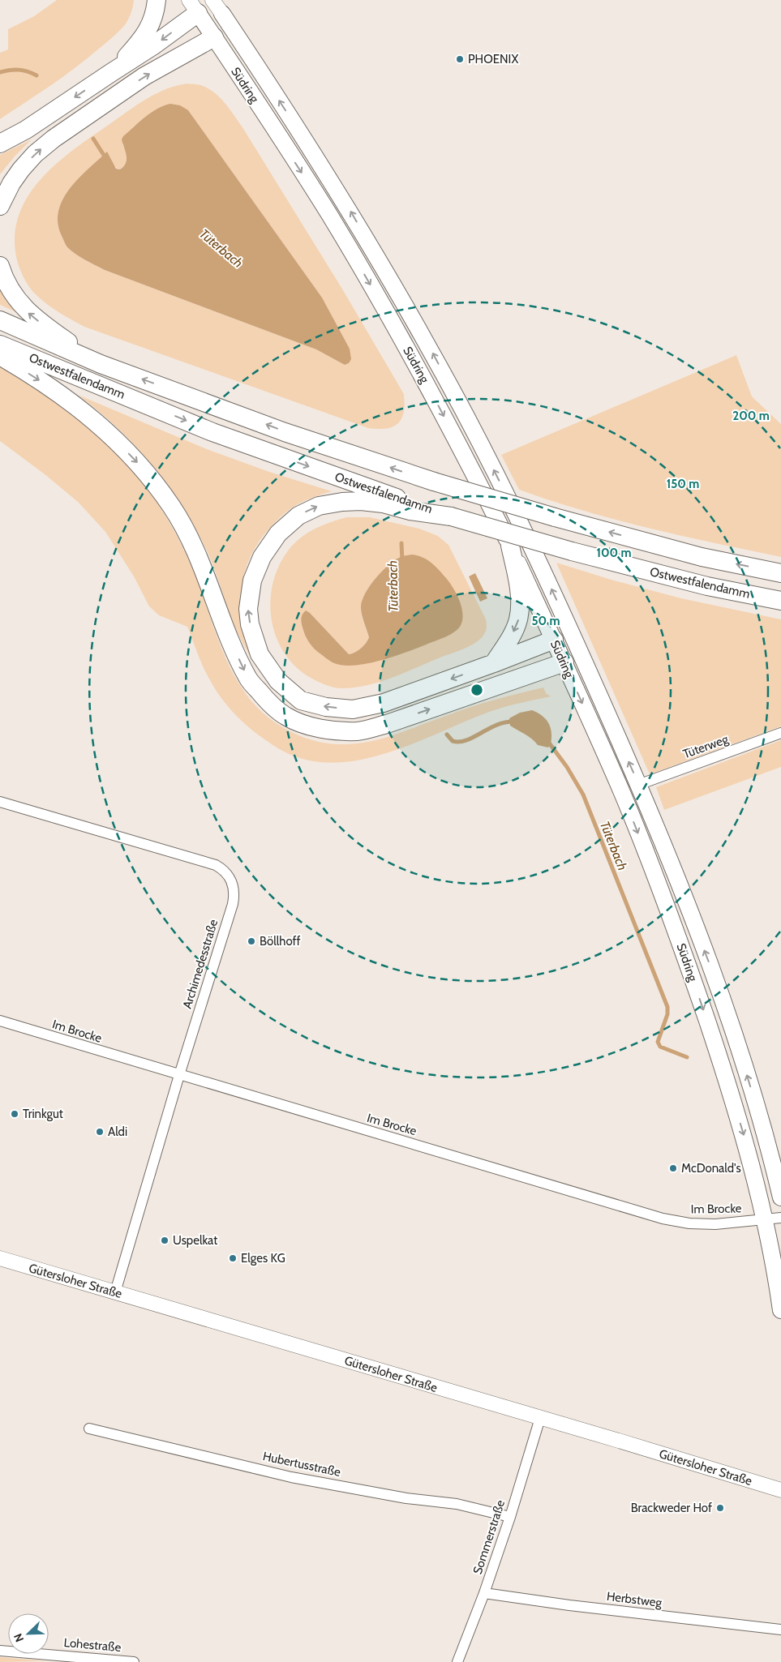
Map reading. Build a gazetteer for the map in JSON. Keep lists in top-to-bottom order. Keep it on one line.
{"streets":{"highway":["Ostwestfalendamm"],"main road":["Südring"],"street":["Tüterweg","Archimedesstraße","Im Brocke","Gütersloher Straße","Hubertusstraße","Sommerstraße","Herbstweg","Lohestraße"]},"crossings":[["Südring","Tüterweg"],["Südring","Im Brocke"],["Archimedesstraße","Im Brocke"],["Archimedesstraße","Gütersloher Straße"],["Gütersloher Straße","Sommerstraße"],["Hubertusstraße","Sommerstraße"],["Sommerstraße","Herbstweg"]],"water":["Tüterbach"],"places":["PHOENIX","Böllhoff","Trinkgut","Aldi","McDonald's","Uspelkat","Elges KG","Brackweder Hof"],"north":"bottom left","rings":["200 m","150 m","100 m","50 m"]}
